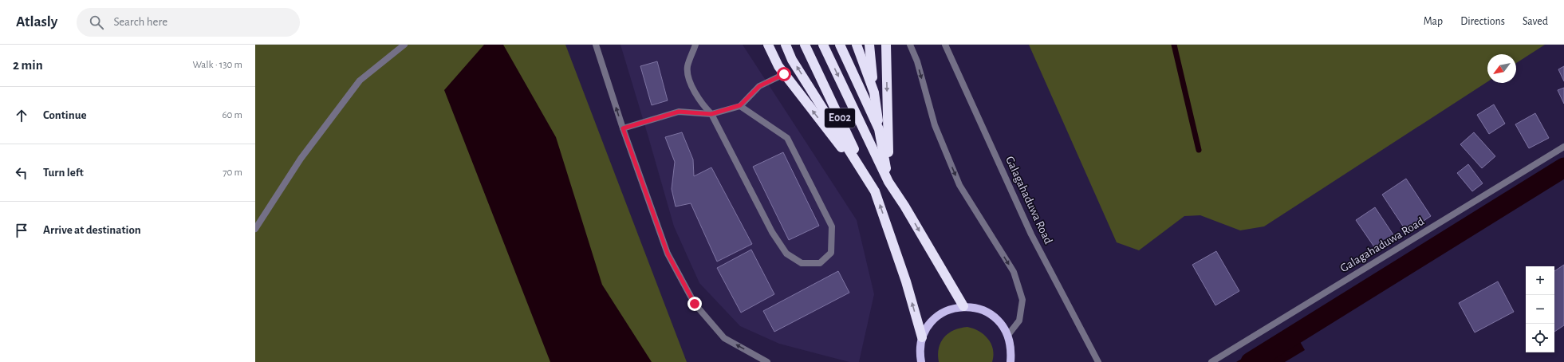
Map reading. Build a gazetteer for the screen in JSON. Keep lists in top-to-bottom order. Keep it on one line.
{"streets":{"highway":["E002"],"street":["Galagahaduwa Road"]},"north":"bottom left","page":{"header":"Atlasly","search":"Search here","nav":["Map","Directions","Saved"],"heading":["2 min","Walk · 130 m"],"list":[["Continue","60 m"],["Turn left","70 m"],"Arrive at destination"],"map_buttons":["+","−"]}}
